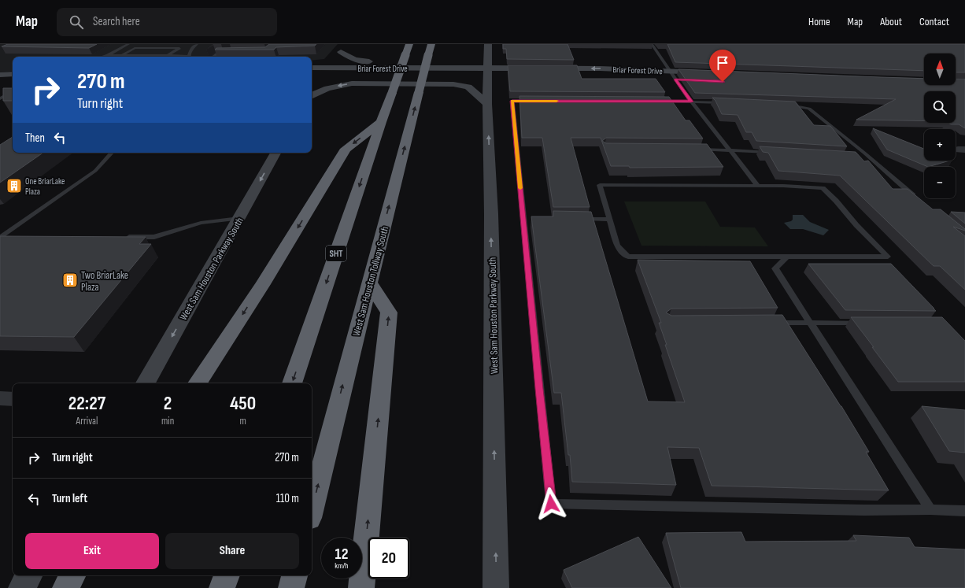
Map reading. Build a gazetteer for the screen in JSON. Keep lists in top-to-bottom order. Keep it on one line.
{"streets":{"highway":["SHT","West Sam Houston Tollway South"],"main road":["Briar Forest Drive","West Sam Houston Parkway South"]},"crossings":[["Briar Forest Drive","West Sam Houston Parkway South"]],"places":{"building":["One BriarLake Plaza","Two BriarLake Plaza"]},"north":"top","page":{"header":"Map","search":"Search here","nav":["Home","Map","About","Contact"],"map_buttons":["+","−"],"turn":["270 m","Turn right"],"then":"Then","eta":["22:27","Arrival","2","min","450","m"],"list":[{"name":"Turn right","value":"270 m"},{"name":"Turn left","value":"110 m"}],"buttons":["Exit","Share"],"speed":"12 km/h","limit":"20"}}
